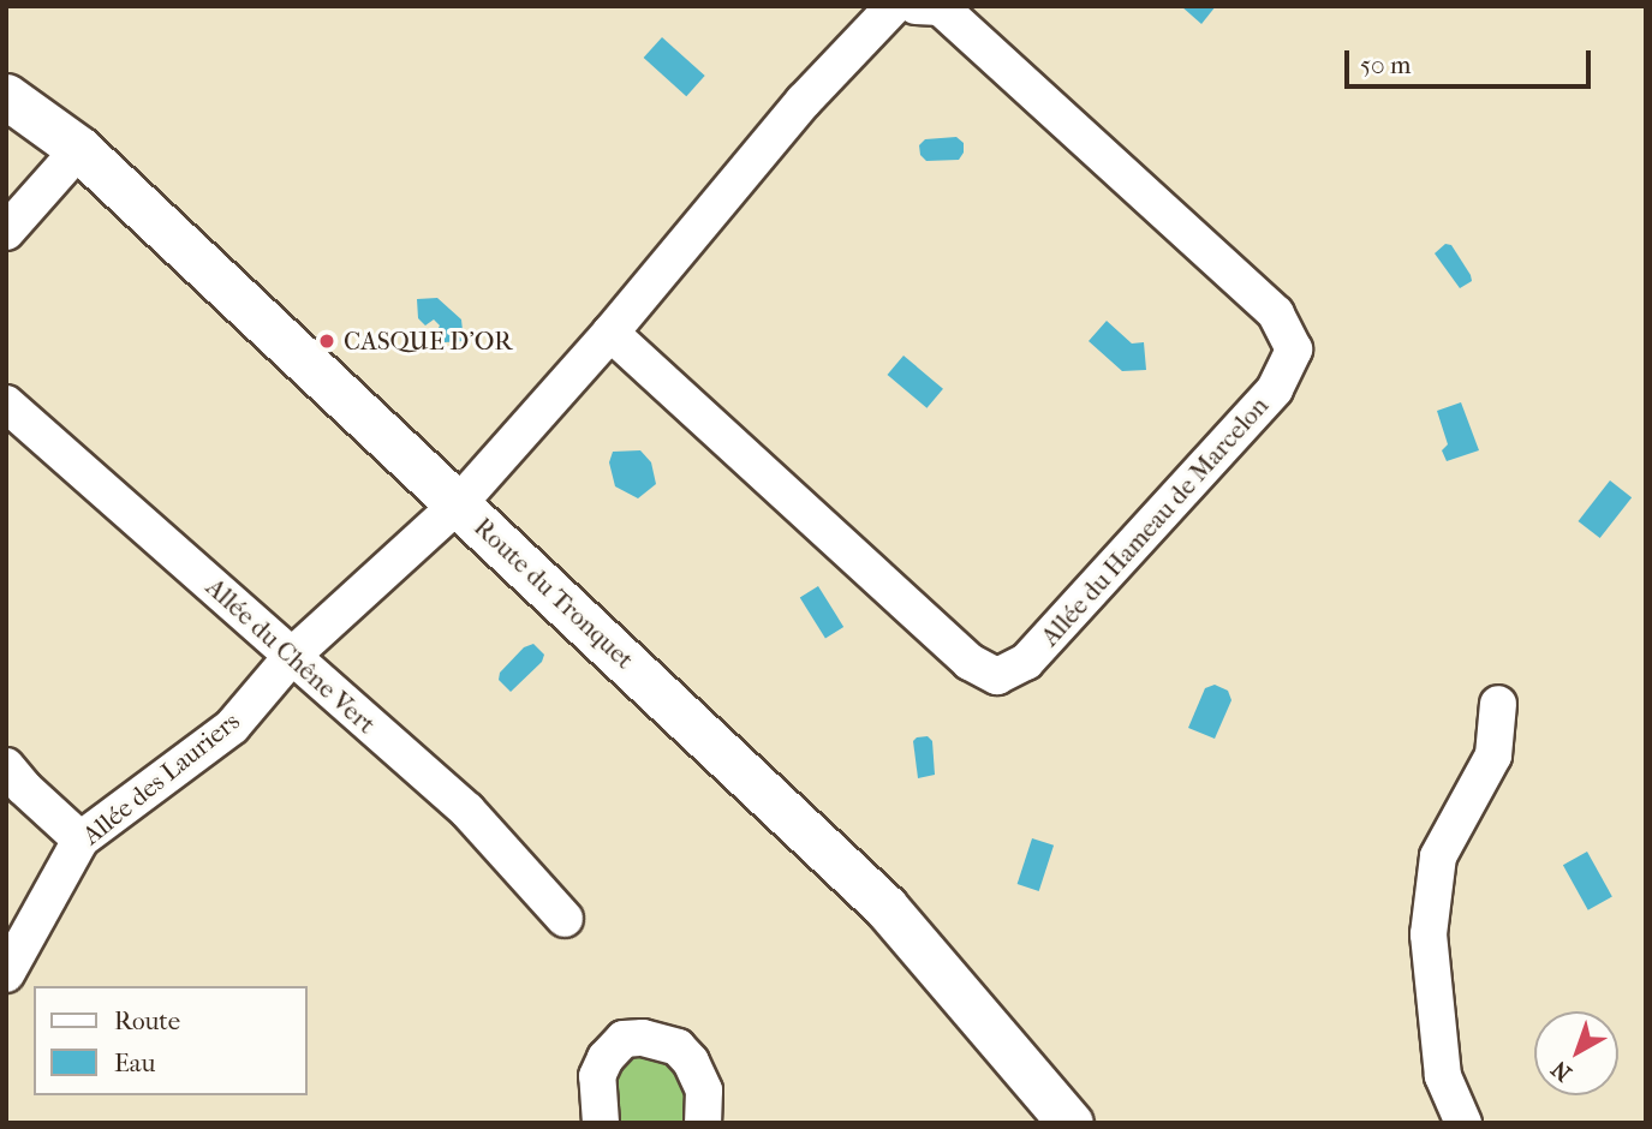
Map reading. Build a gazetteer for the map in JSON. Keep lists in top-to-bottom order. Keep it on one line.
{"streets":{"street":["Allée du Hameau de Marcelon","Route du Tronquet","Allée du Chêne Vert","Allée des Lauriers"]},"crossings":[["Route du Tronquet","Allée des Lauriers"],["Allée du Chêne Vert","Allée des Lauriers"]],"places":["CASQUE D'OR"],"legend":["Route","Eau"],"scale_bar":"50 m","north":"bottom left"}
